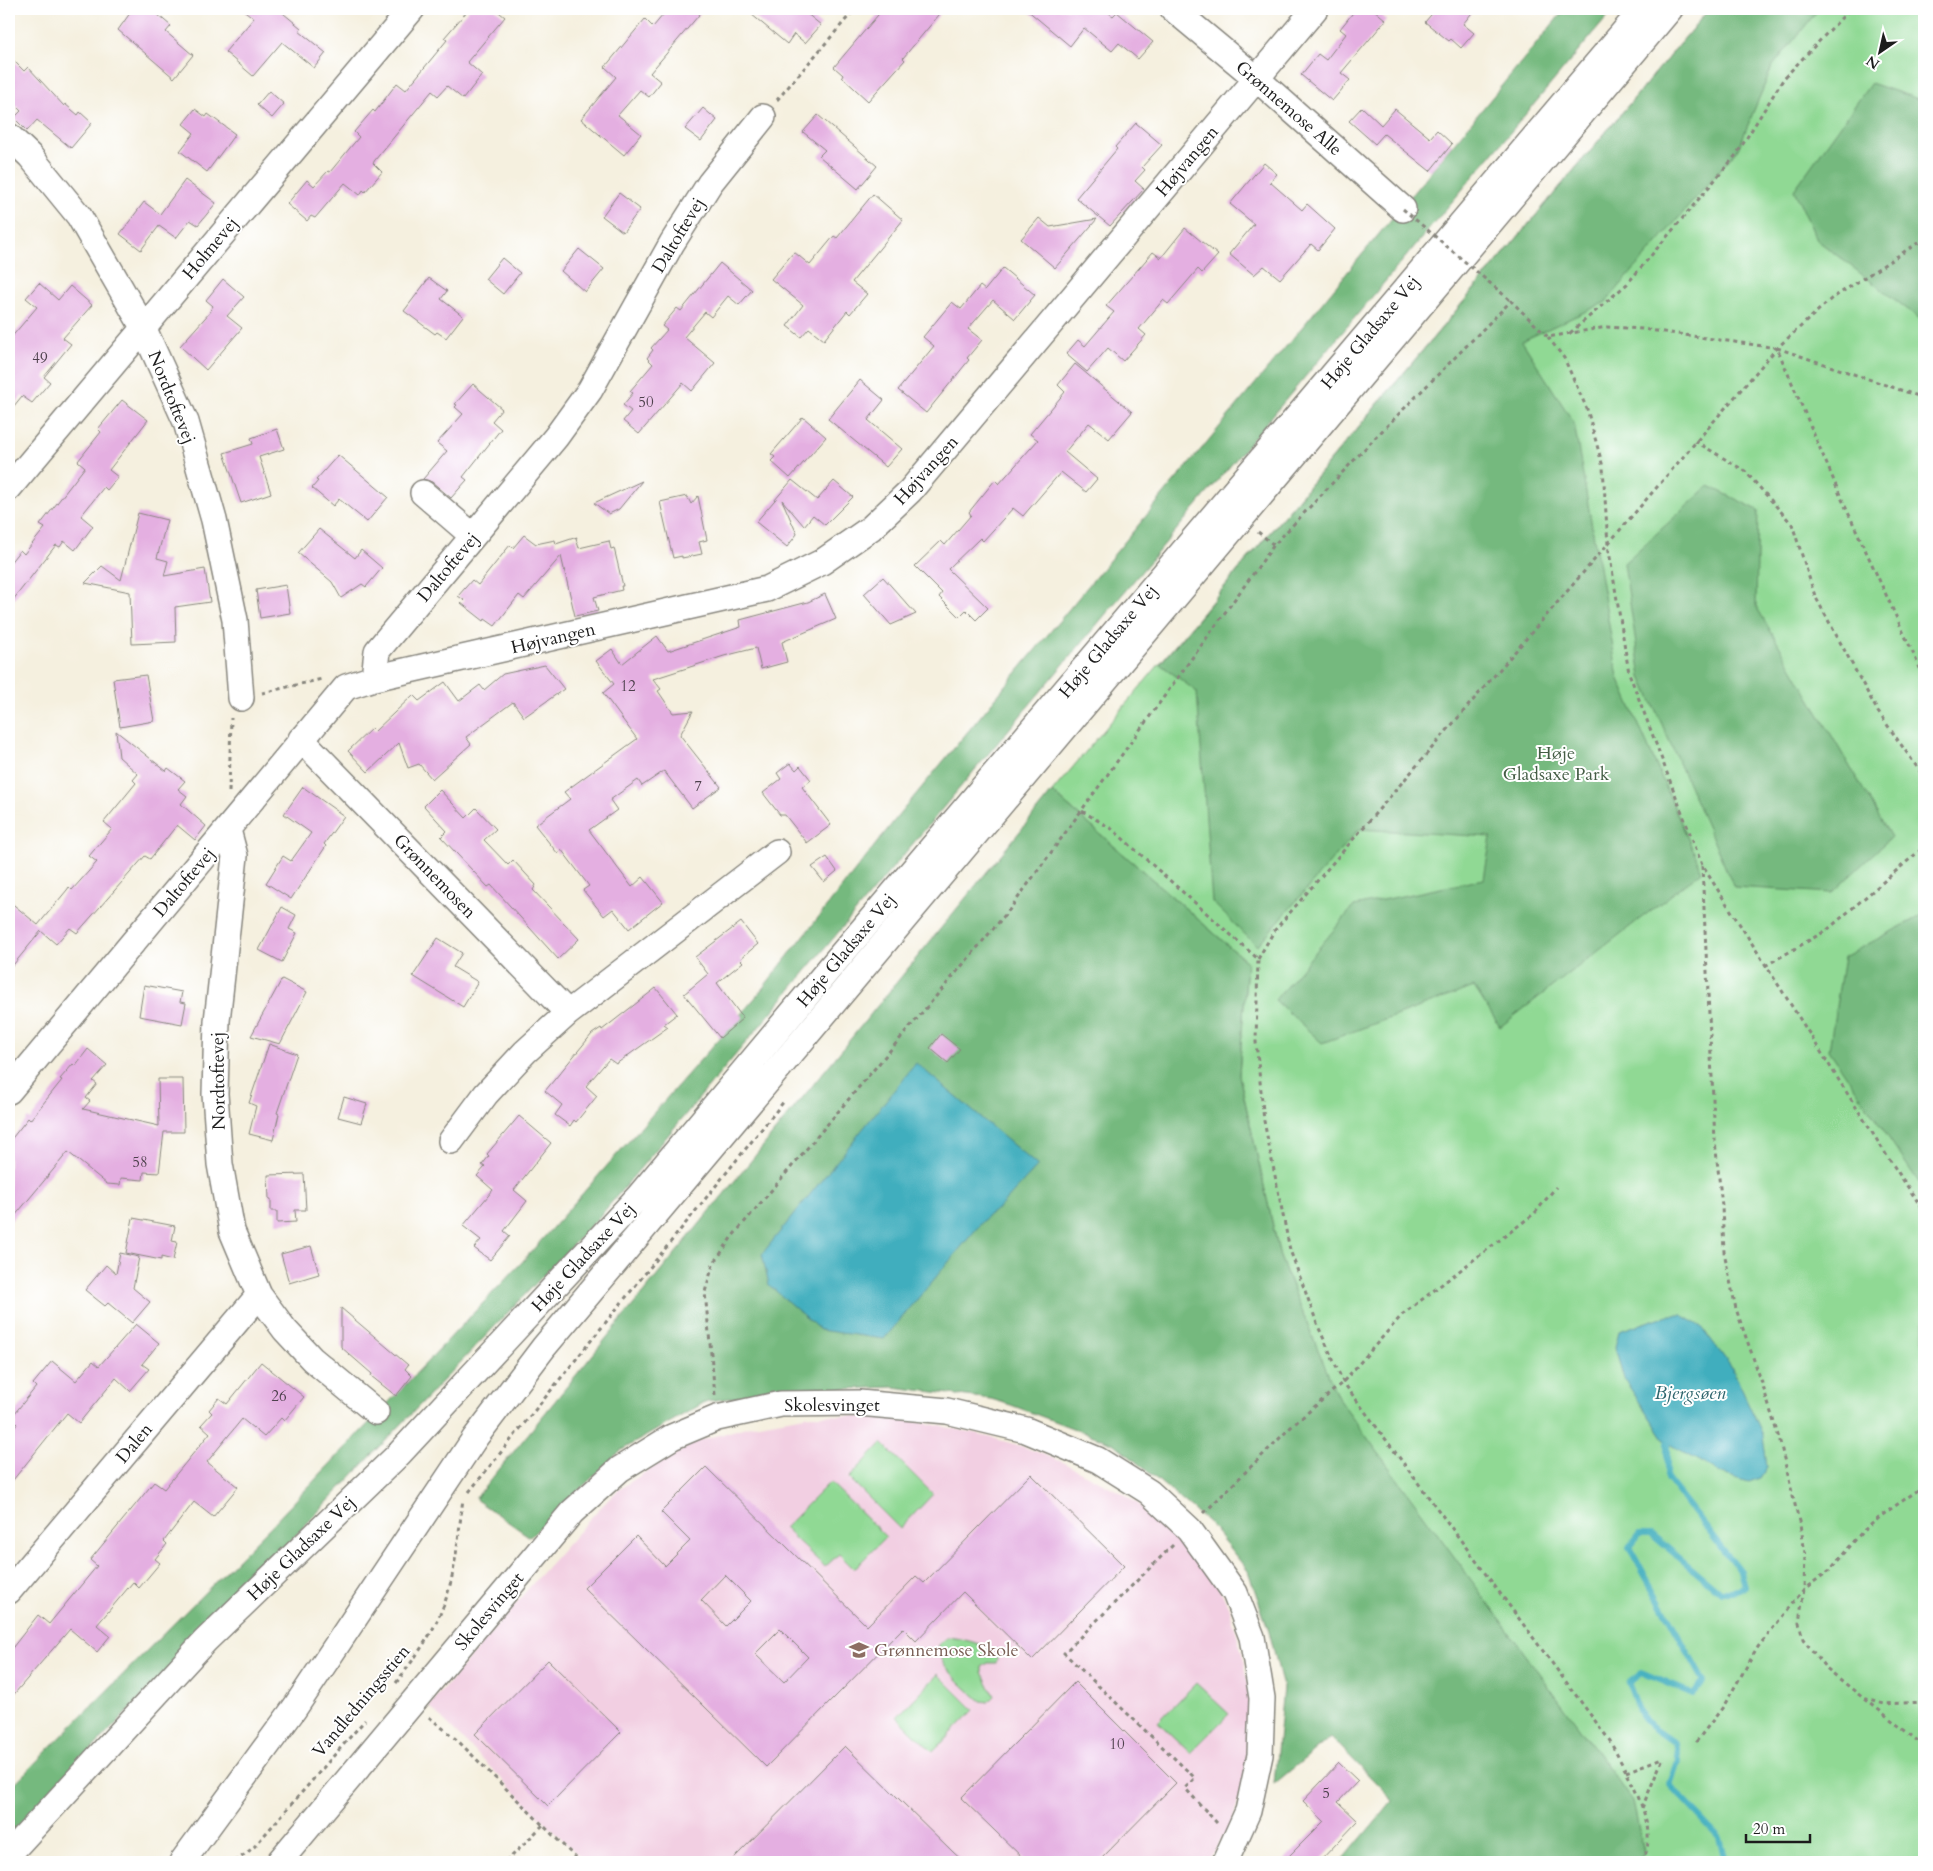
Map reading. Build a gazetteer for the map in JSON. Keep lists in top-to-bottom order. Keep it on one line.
{"streets":{"street":["Grønnemose Alle","Højvangen","Daltoftevej","Holmevej","Høje Gladsaxe Vej","Nordtoftevej","Grønnemosen","Skolesvinget","Dalen"],"path":["Vandledningsstien"]},"crossings":[["Grønnemose Alle","Højvangen"],["Højvangen","Daltoftevej"],["Daltoftevej","Nordtoftevej"],["Daltoftevej","Grønnemosen"],["Holmevej","Nordtoftevej"],["Nordtoftevej","Dalen"]],"water":["Bjergsøen"],"parks":["Høje Gladsaxe Park"],"places":{"school or university":["Grønnemose Skole"]},"house_numbers":["49","50","12","7","58","26","10","5"],"scale_bar":"20 m","north":"bottom left"}
